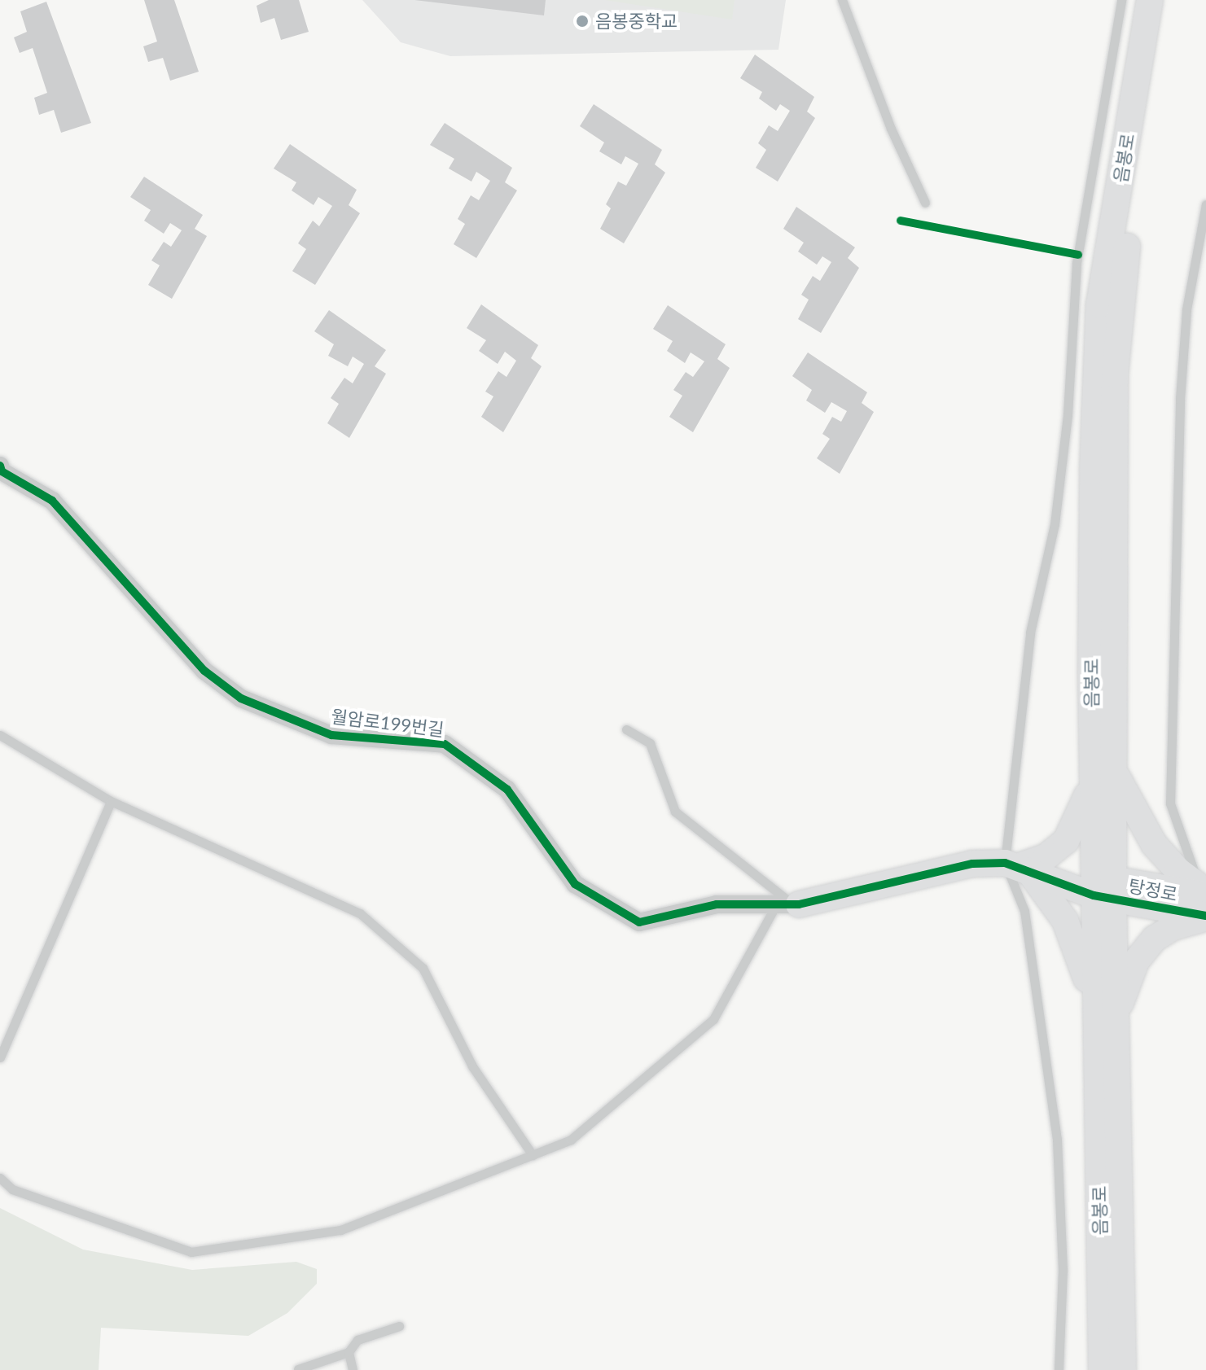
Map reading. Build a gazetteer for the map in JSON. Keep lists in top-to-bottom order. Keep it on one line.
{"streets":{"main road":["음봉로","탕정로"],"street":["월암로199번길"]},"crossings":[["음봉로","탕정로"]],"places":["음봉중학교"]}
